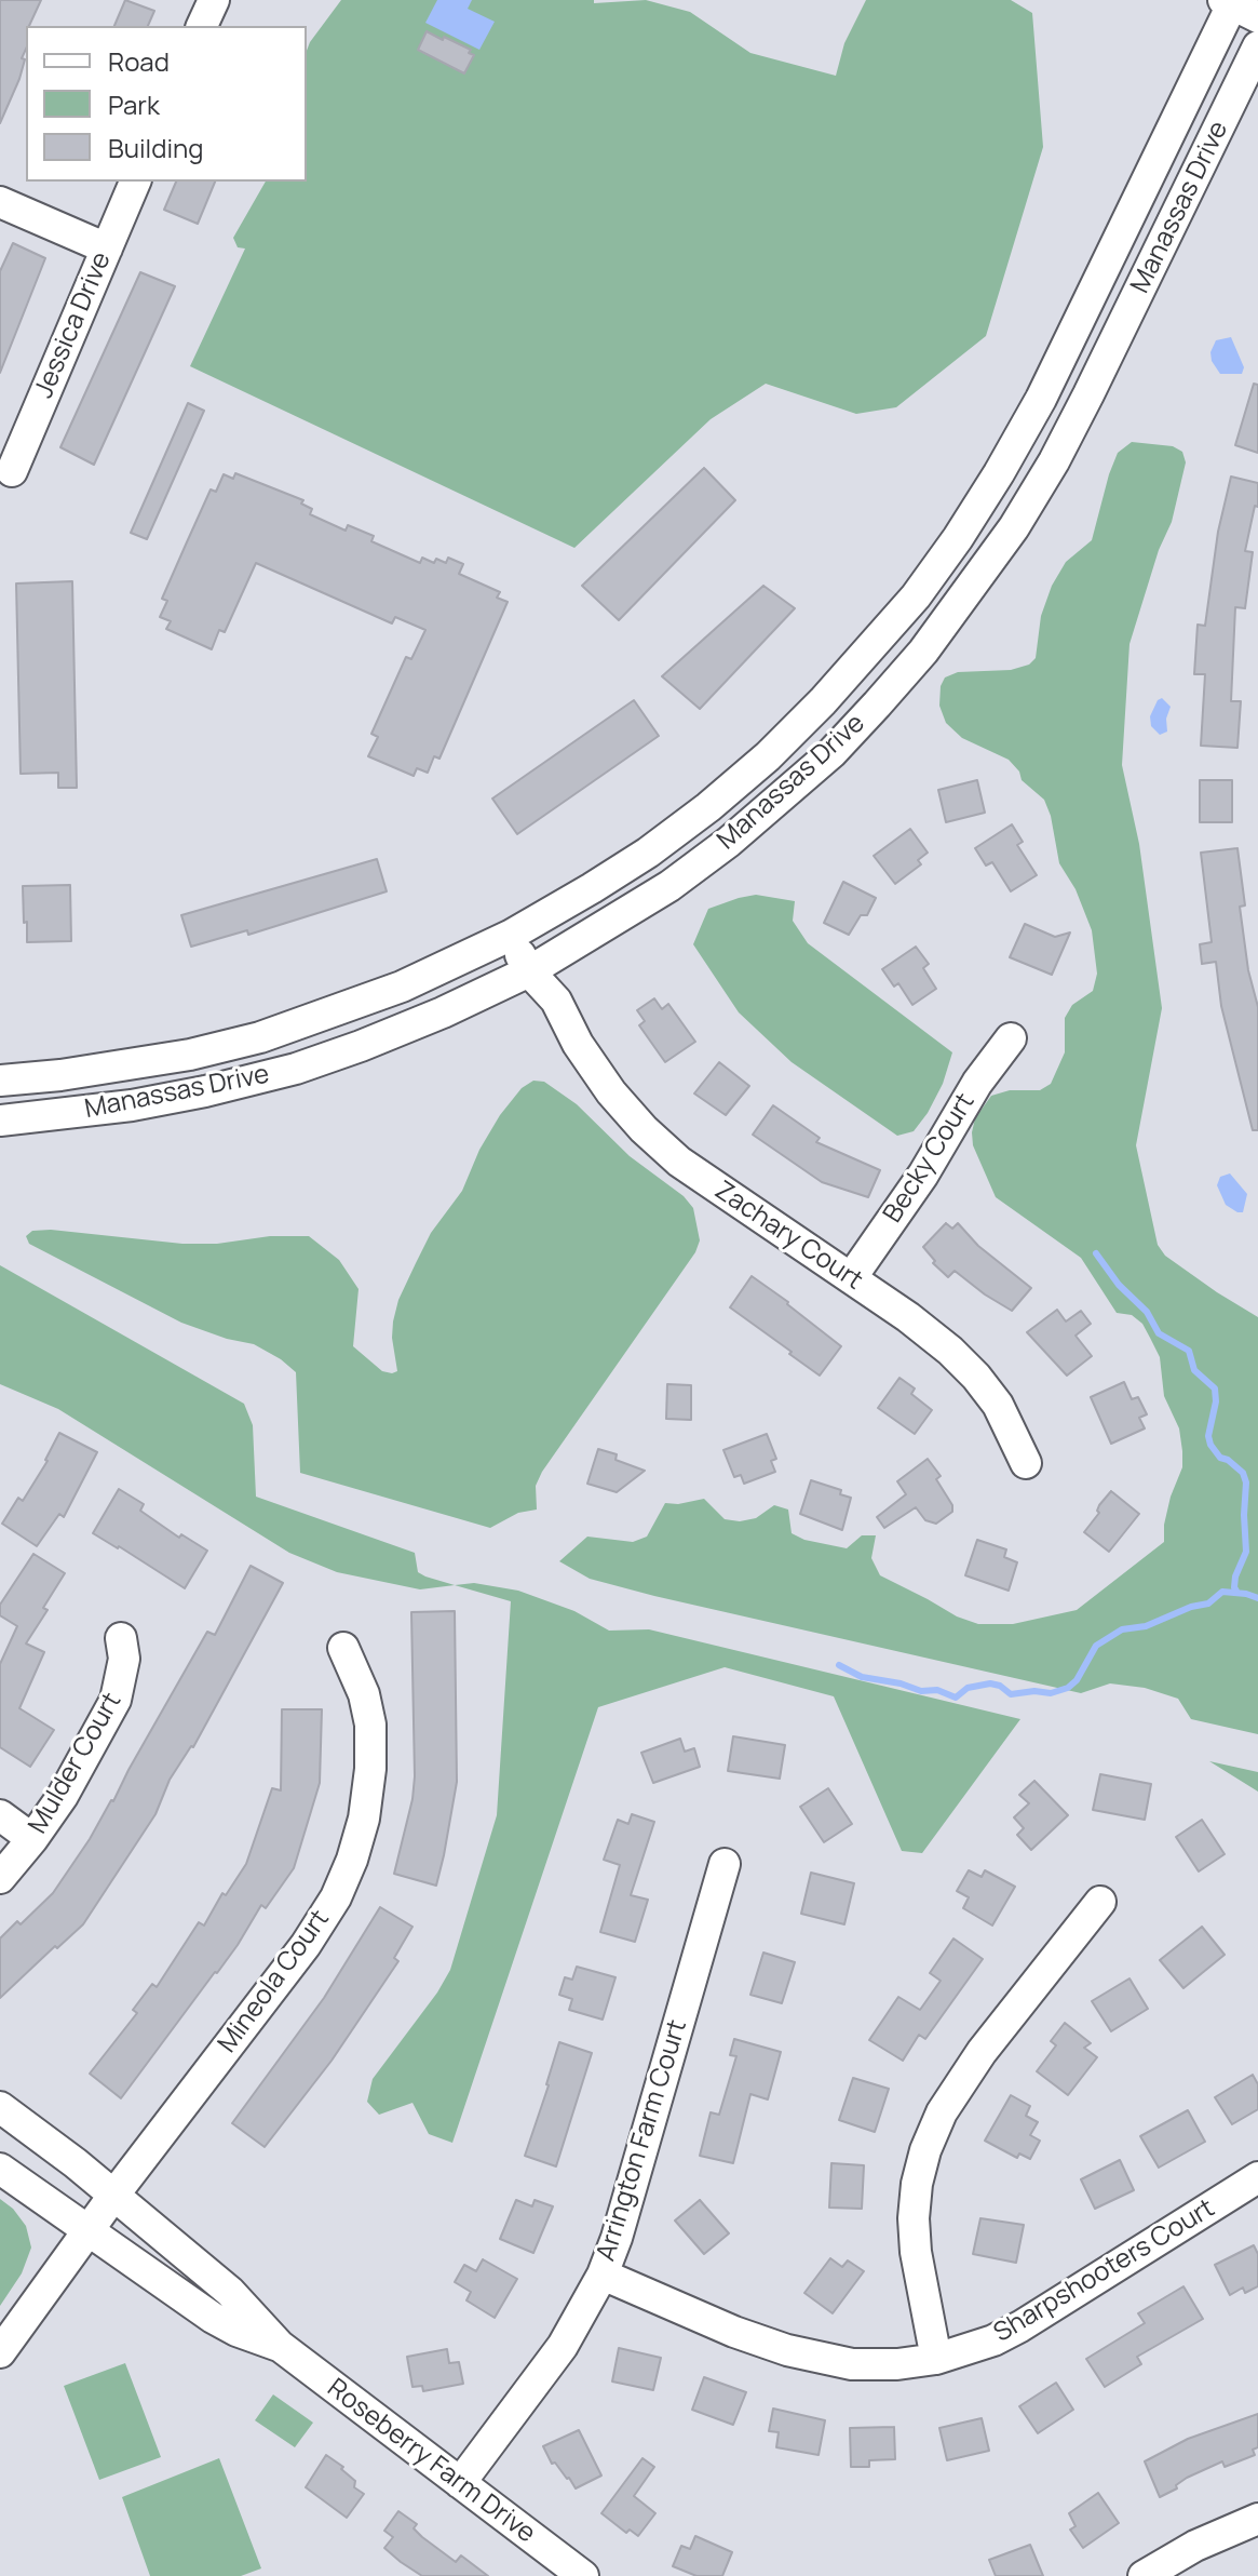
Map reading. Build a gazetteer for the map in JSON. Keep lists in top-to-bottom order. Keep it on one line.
{"streets":{"street":["Manassas Drive","Jessica Drive","Becky Court","Zachary Court","Mulder Court","Mineola Court","Arrington Farm Court","Sharpshooters Court","Roseberry Farm Drive"]},"crossings":[["Manassas Drive","Zachary Court"],["Becky Court","Zachary Court"],["Mineola Court","Roseberry Farm Drive"],["Arrington Farm Court","Sharpshooters Court"],["Arrington Farm Court","Roseberry Farm Drive"]],"legend":["Road","Park","Building"]}
